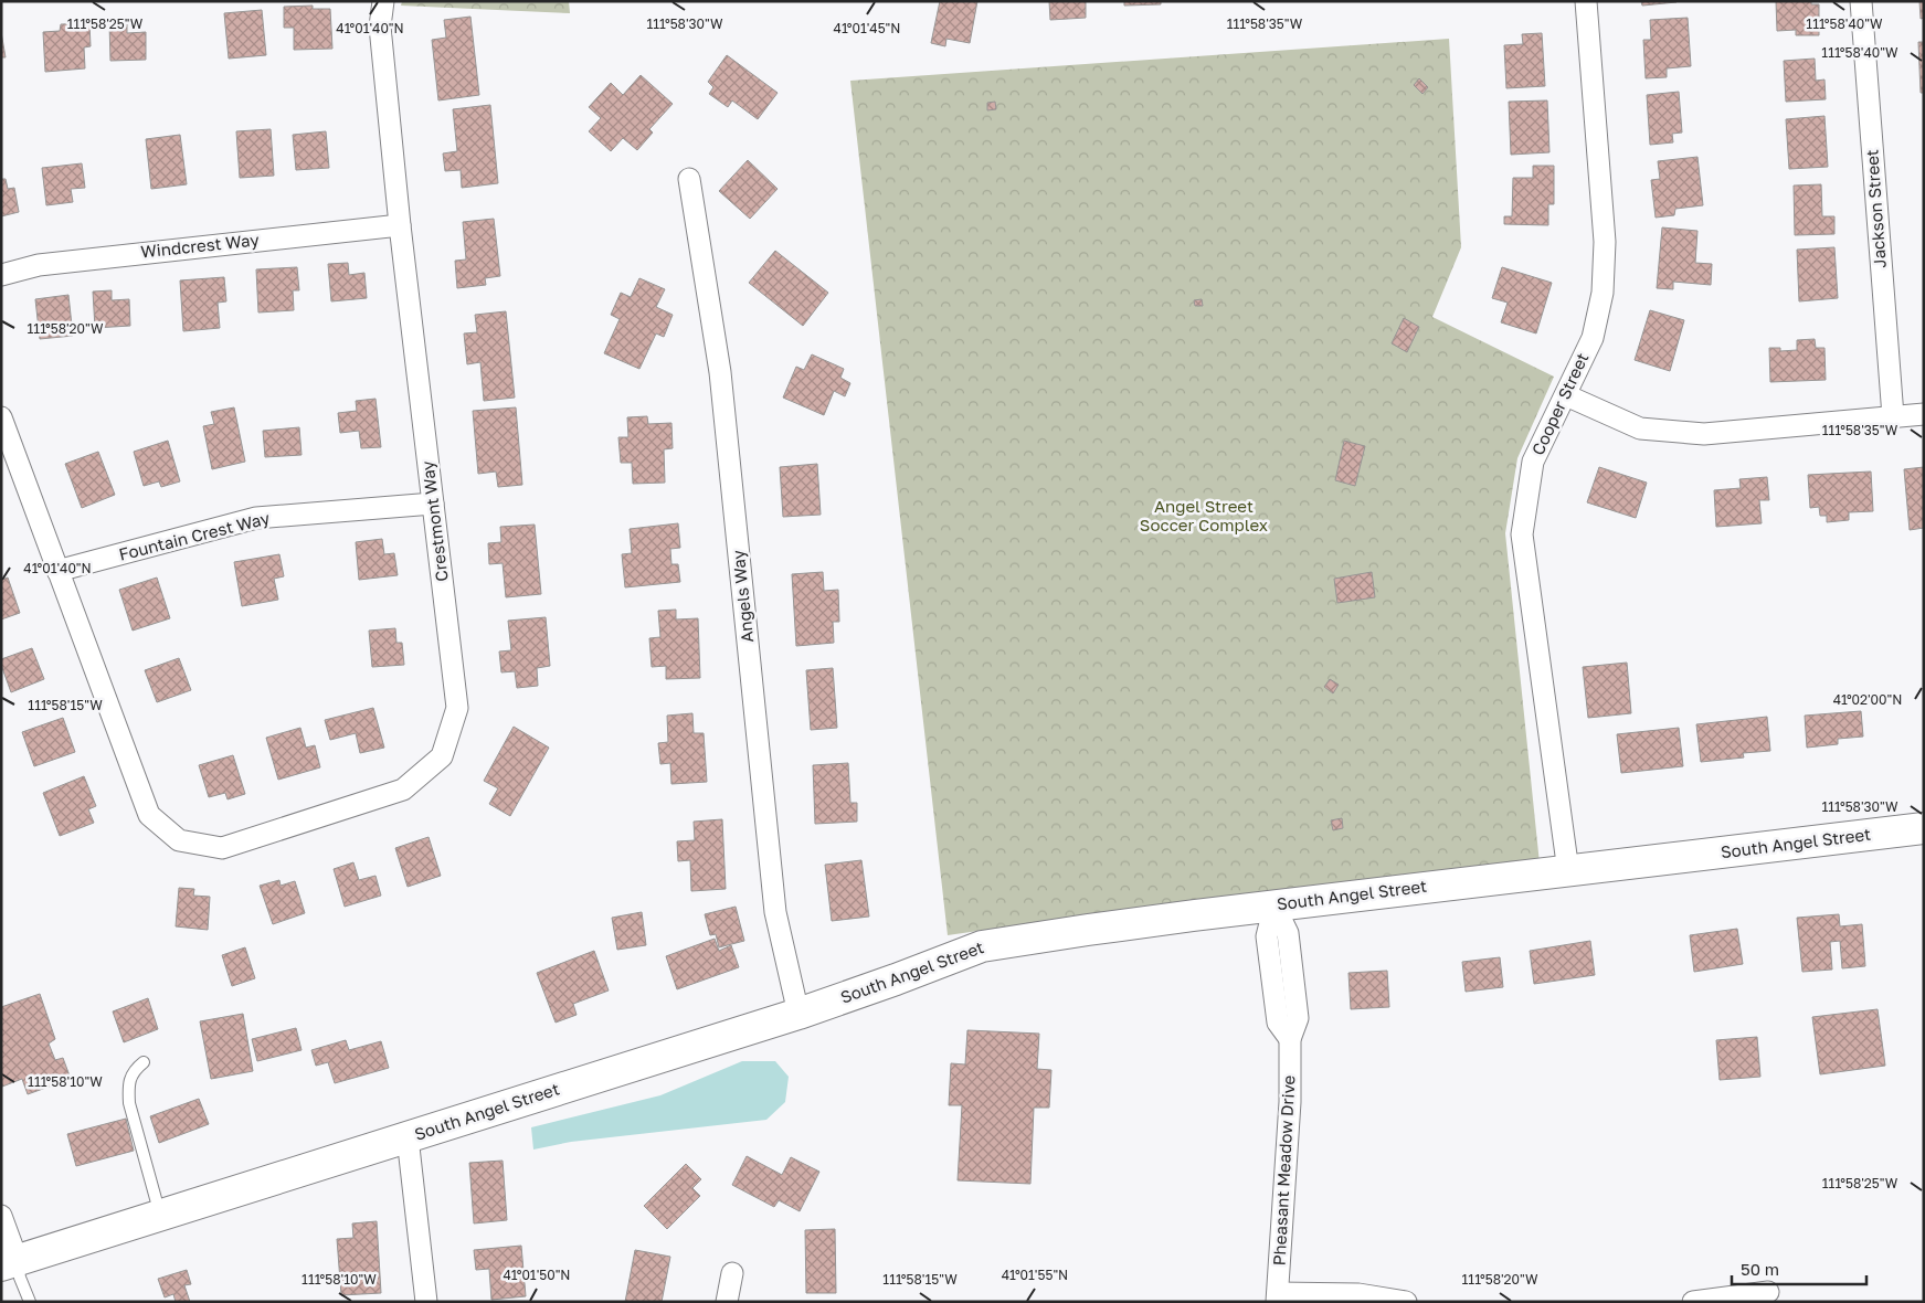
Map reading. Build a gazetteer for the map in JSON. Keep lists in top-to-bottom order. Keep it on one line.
{"streets":{"street":["Jackson Street","Windcrest Way","Cooper Street","Crestmont Way","Fountain Crest Way","Angels Way","South Angel Street","Pheasant Meadow Drive"]},"crossings":[["Windcrest Way","Crestmont Way"],["Cooper Street","South Angel Street"],["Crestmont Way","Fountain Crest Way"],["Angels Way","South Angel Street"],["South Angel Street","Pheasant Meadow Drive"]],"parks":["Angel Street Soccer Complex"],"scale_bar":"50 m","coordinates":["111°58'40\"W","111°58'25\"W","111°58'35\"W","111°58'30\"W","41°01'40\"N","41°01'45\"N","111°58'20\"W","41°02'00\"N","111°58'15\"W","111°58'10\"W","41°01'50\"N","41°01'55\"N"]}
